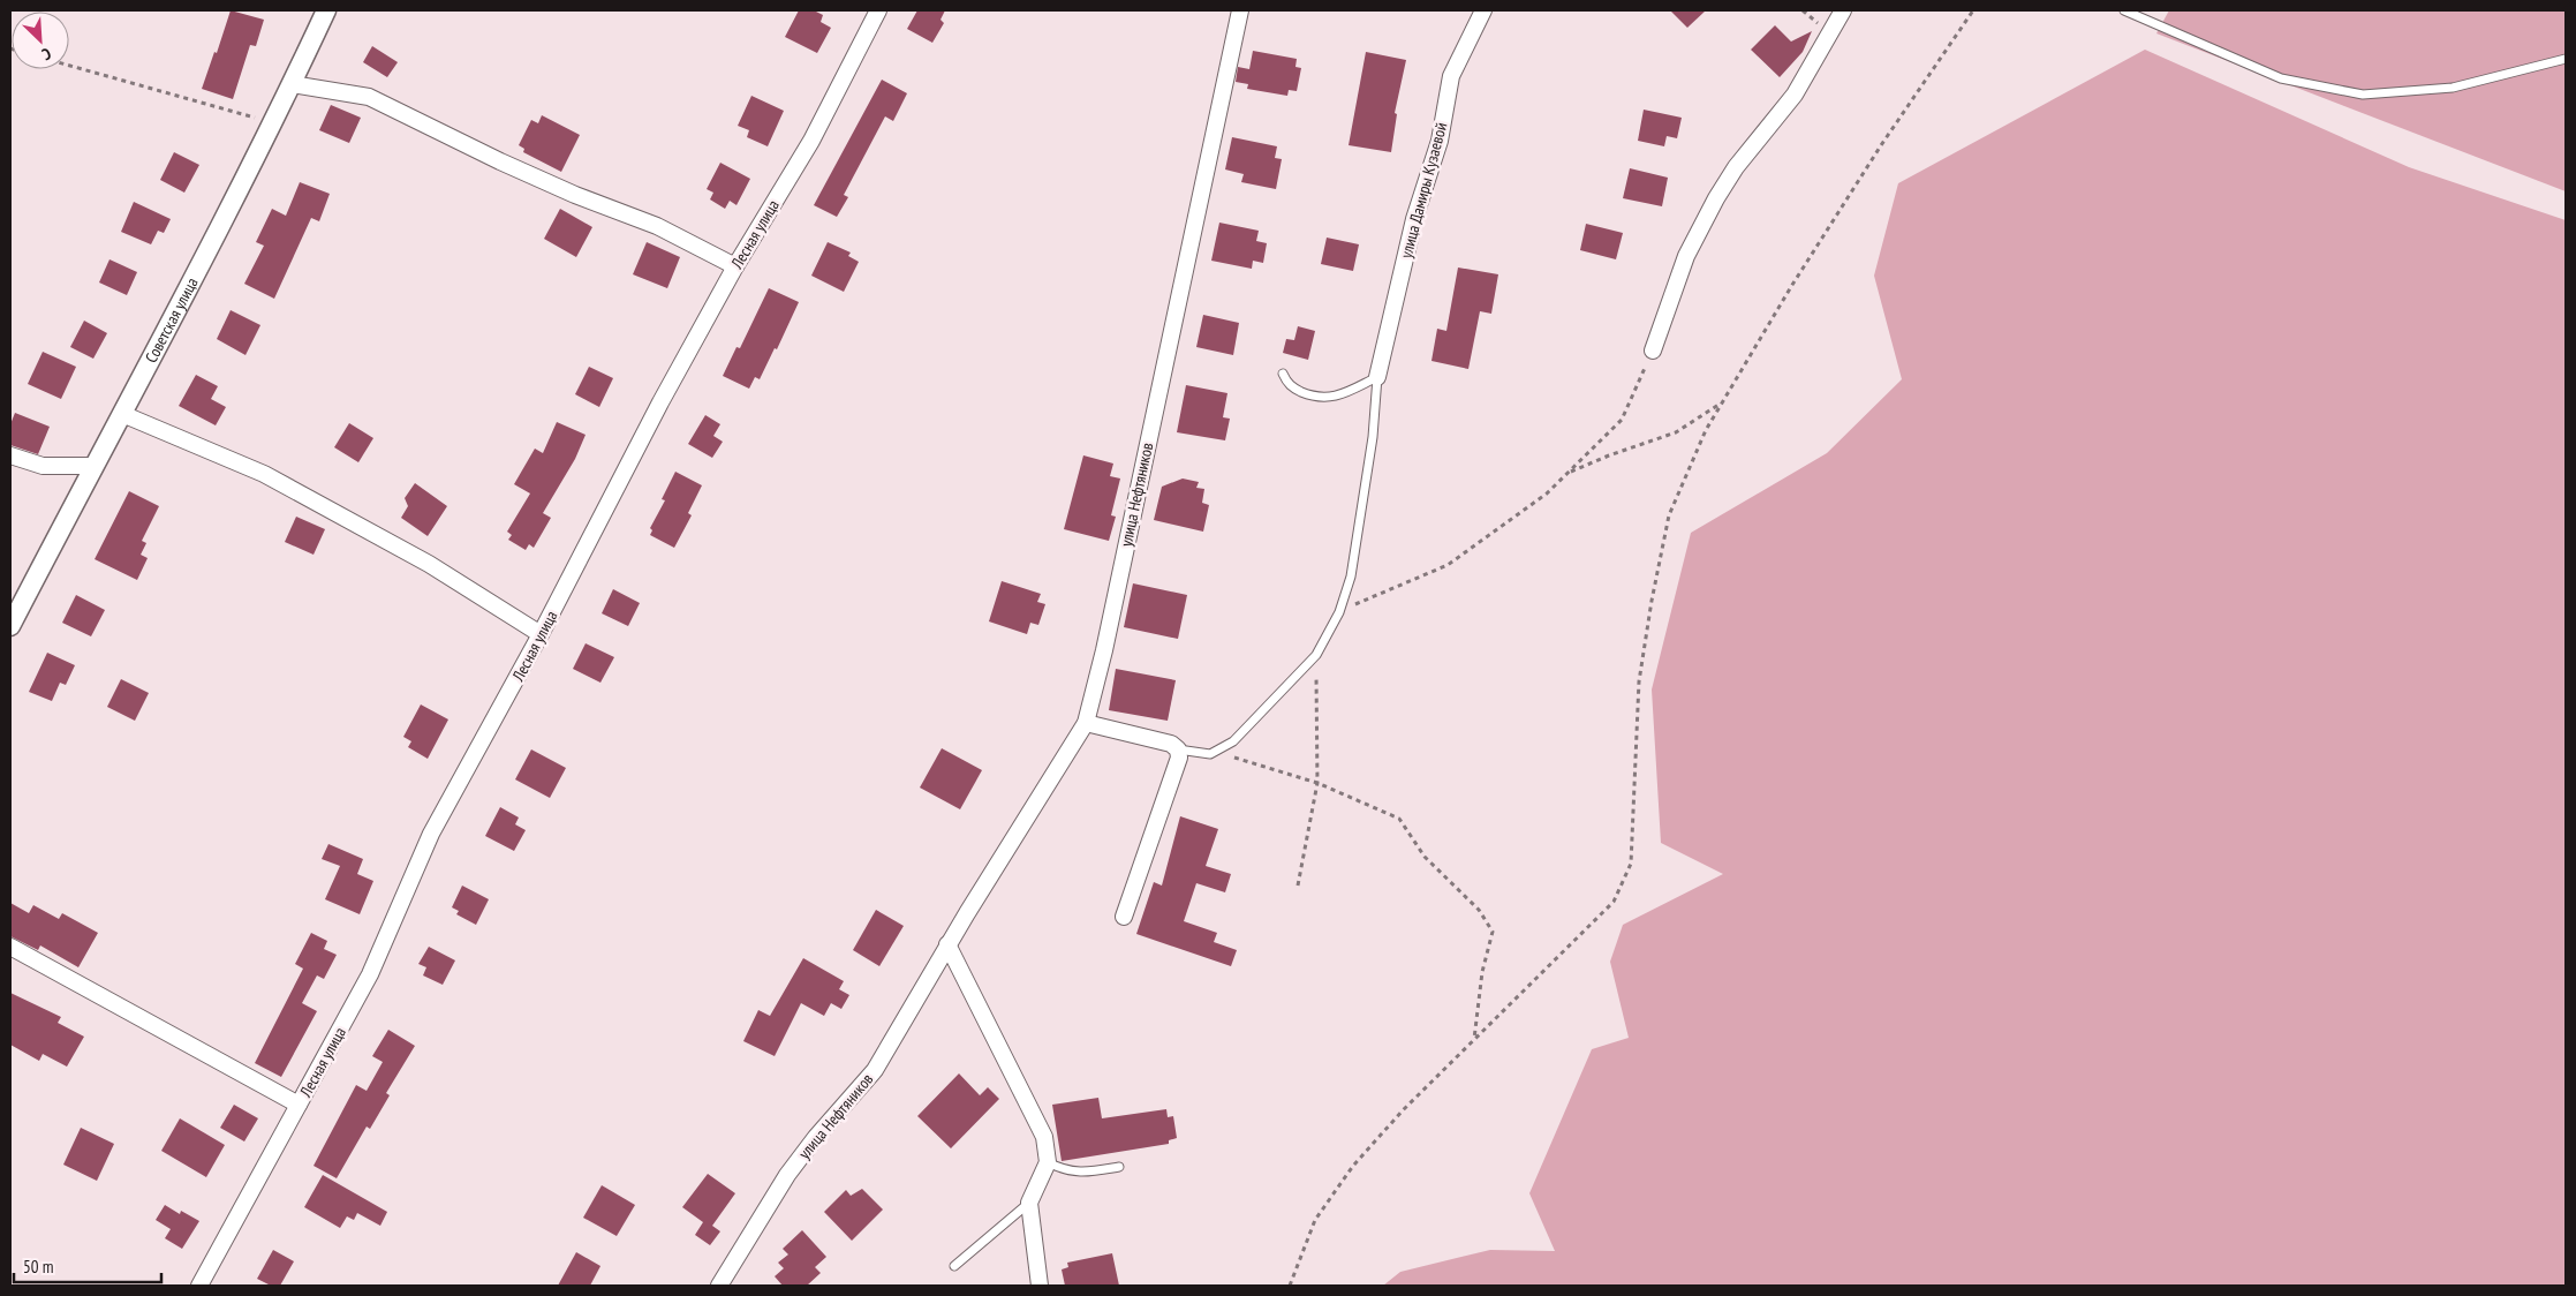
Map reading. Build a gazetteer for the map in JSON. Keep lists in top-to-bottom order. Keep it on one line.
{"streets":{"street":["улица Дамиры Кузаевой","Лесная улица","Советская улица","улица Нефтяников"]},"scale_bar":"50 m","north":"bottom right"}
